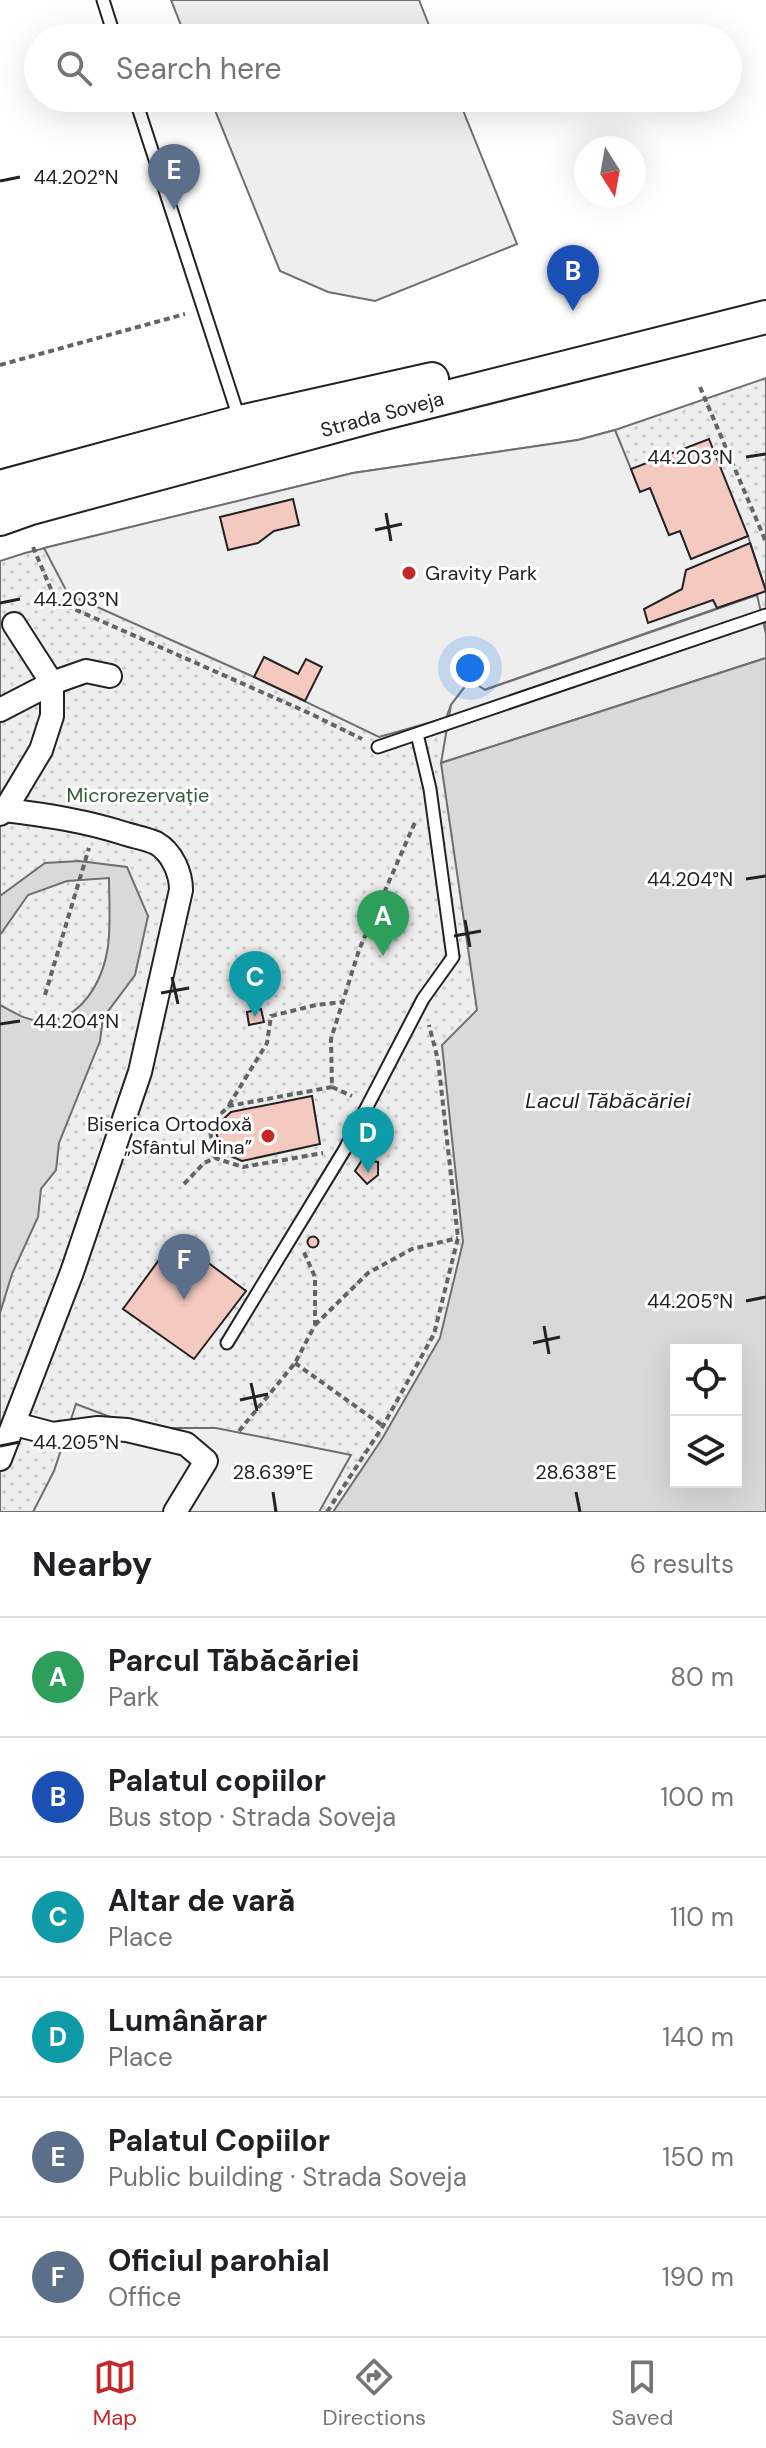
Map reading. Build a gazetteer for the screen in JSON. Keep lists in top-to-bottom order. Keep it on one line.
{"streets":{"main road":["Strada Soveja"]},"water":["Lacul Tăbăcăriei"],"parks":["Microrezervație"],"places":["Gravity Park","Biserica Ortodoxă „Sfântul Mina”"],"north":"bottom","page":{"search":"Search here","pins":["E","B","A","C","D","F"],"heading":["Nearby","6 results"],"list":[{"mark":"A","name":"Parcul Tăbăcăriei","note":"Park","value":"80 m"},{"mark":"B","name":"Palatul copiilor","note":"Bus stop · Strada Soveja","value":"100 m"},{"mark":"C","name":"Altar de vară","note":"Place","value":"110 m"},{"mark":"D","name":"Lumânărar","note":"Place","value":"140 m"},{"mark":"E","name":"Palatul Copiilor","note":"Public building · Strada Soveja","value":"150 m"},{"mark":"F","name":"Oficiul parohial","note":"Office","value":"190 m"}],"nav":["Map","Directions","Saved"]},"coordinates":["44.202°N","44.203°N","44.204°N","44.205°N","28.639°E","28.638°E"]}
